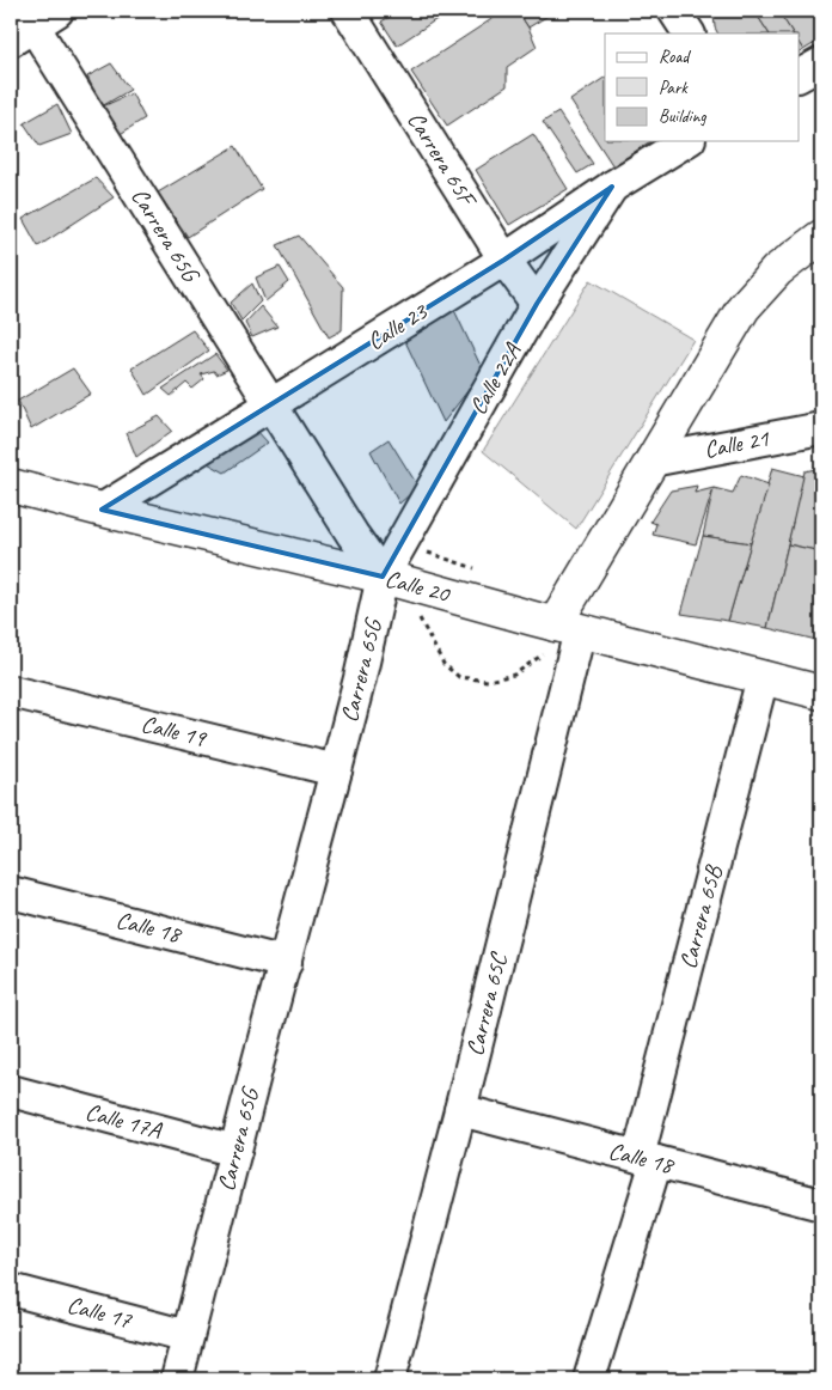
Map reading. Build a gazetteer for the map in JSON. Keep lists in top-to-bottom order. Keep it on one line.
{"streets":{"street":["Carrera 65F","Carrera 65G","Calle 23","Calle 22A","Calle 21","Calle 20","Calle 19","Carrera 65B","Calle 18","Carrera 65C","Calle 17A","Calle 17"]},"crossings":[["Carrera 65F","Calle 23"],["Carrera 65F","Calle 22A"],["Carrera 65G","Calle 23"],["Carrera 65G","Calle 22A"],["Carrera 65G","Calle 20"],["Carrera 65G","Calle 19"],["Carrera 65G","Calle 18"],["Carrera 65G","Calle 17A"],["Carrera 65G","Calle 17"],["Calle 23","Calle 22A"],["Calle 23","Calle 20"],["Calle 22A","Calle 20"],["Calle 20","Carrera 65B"],["Calle 20","Carrera 65C"],["Carrera 65B","Calle 18"],["Calle 18","Carrera 65C"]],"legend":["Road","Park","Building"]}
